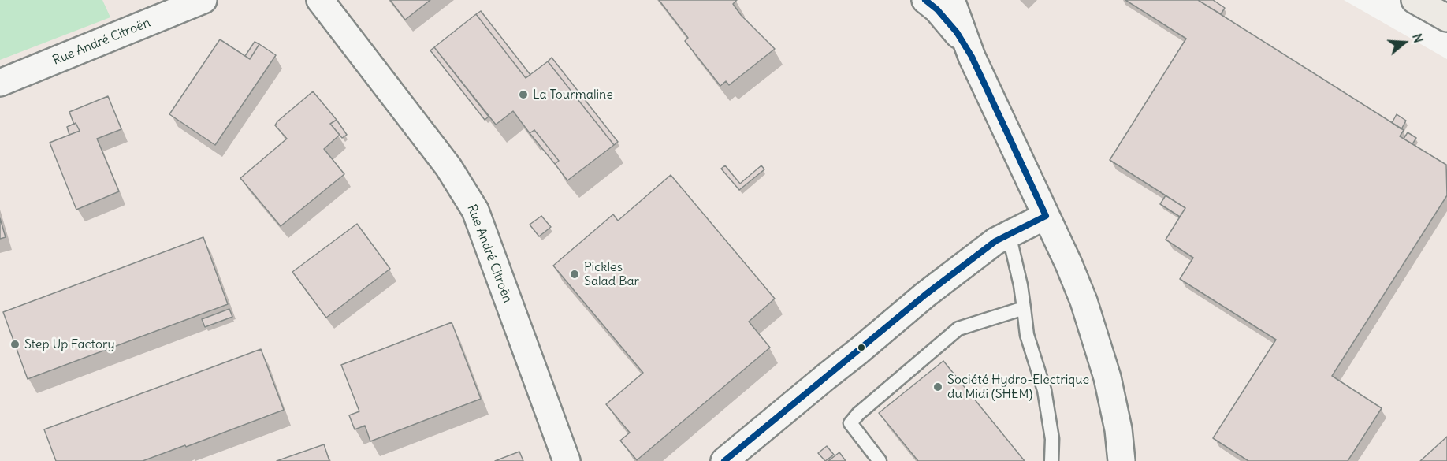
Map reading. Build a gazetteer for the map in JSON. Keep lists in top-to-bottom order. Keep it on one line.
{"streets":{"street":["Rue André Citroën"]},"places":["La Tourmaline","Pickles Salad Bar","Step Up Factory","Société Hydro-Electrique du Midi (SHEM)"],"north":"right"}
